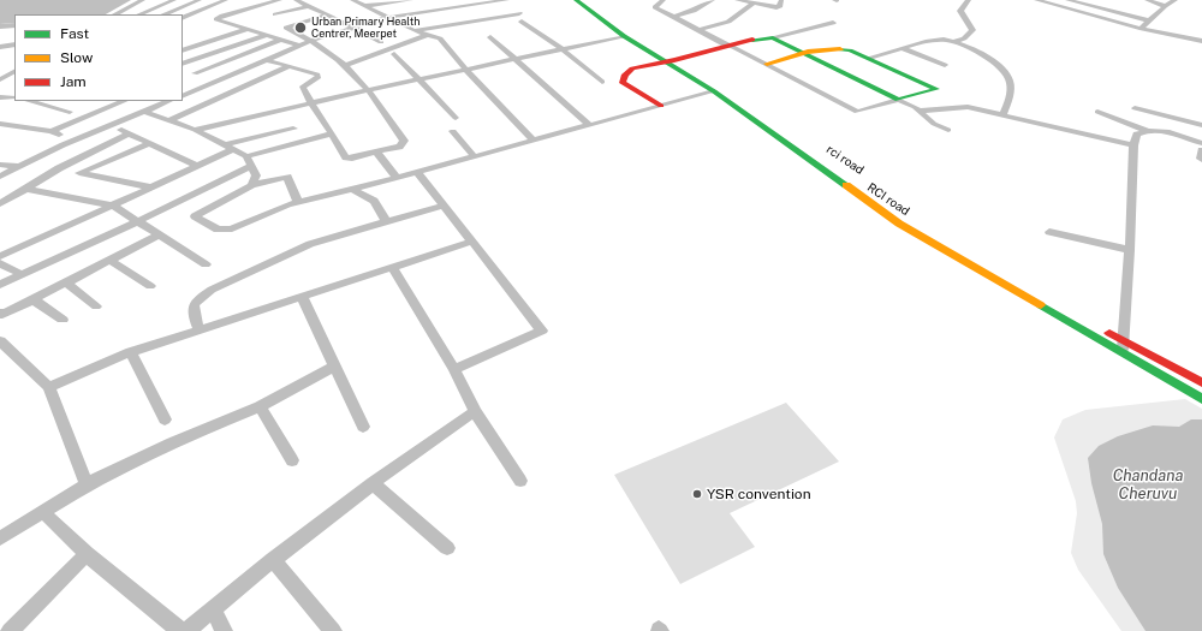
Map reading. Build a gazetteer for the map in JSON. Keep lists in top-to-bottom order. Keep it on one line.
{"streets":{"main road":["rci road","RCI road"]},"crossings":[["rci road","RCI road"]],"water":["Chandana Cheruvu"],"places":["Urban Primary Health Centrer, Meerpet","YSR convention"],"legend":["Fast","Slow","Jam"]}
